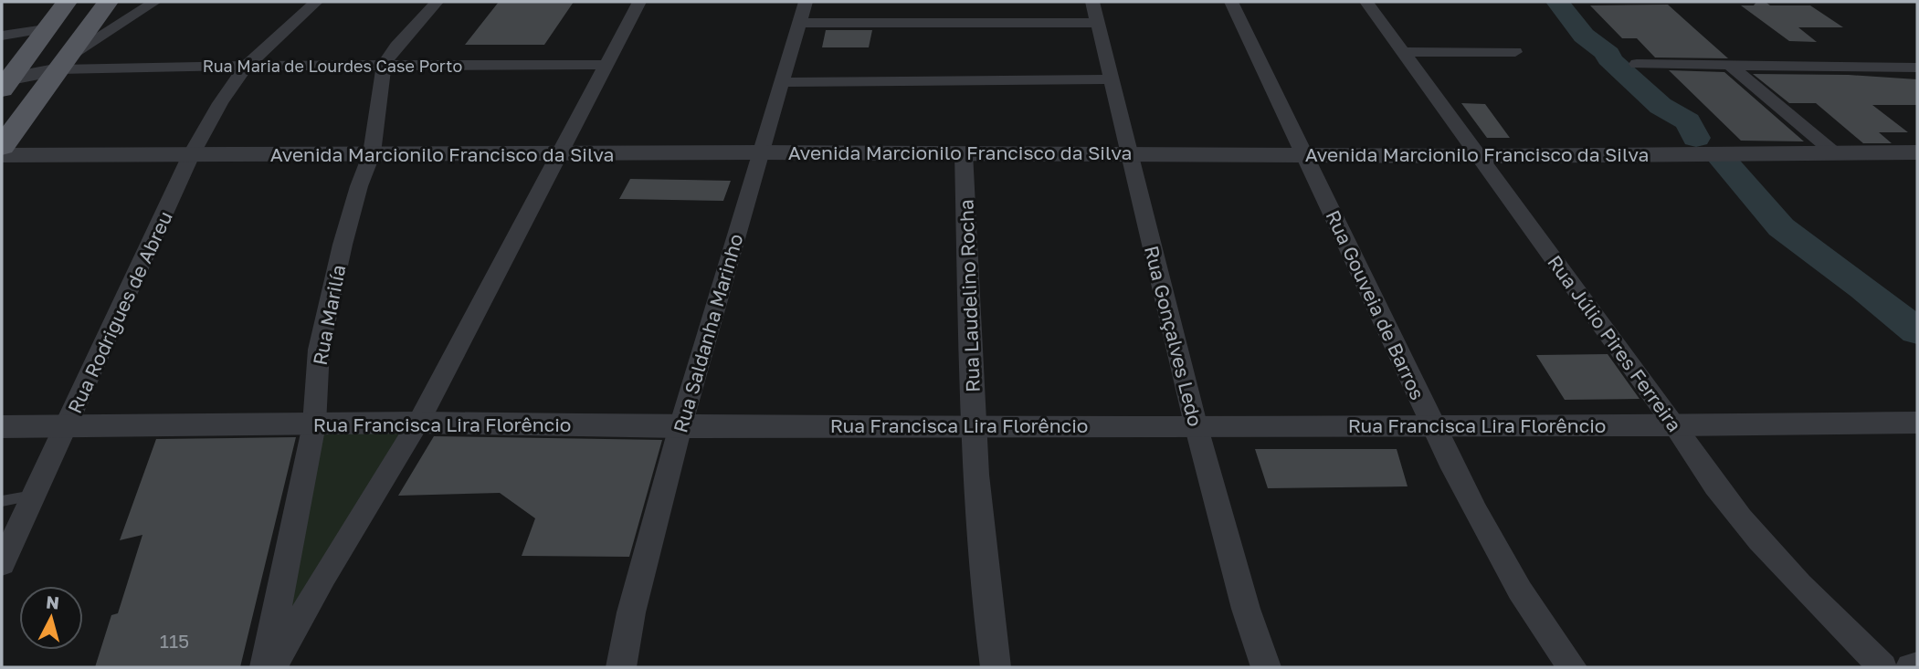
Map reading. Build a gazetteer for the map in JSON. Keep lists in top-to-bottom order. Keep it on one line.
{"streets":{"street":["Rua Maria de Lourdes Case Porto","Avenida Marcionilo Francisco da Silva","Rua Laudelino Rocha","Rua Gouveia de Barros","Rua Rodrigues de Abreu","Rua Marilía","Rua Saldanha Marinho","Rua Gonçalves Ledo","Rua Júlio Pires Ferreira","Rua Francisca Lira Florêncio"]},"crossings":[["Rua Maria de Lourdes Case Porto","Rua Rodrigues de Abreu"],["Rua Maria de Lourdes Case Porto","Rua Marilía"],["Avenida Marcionilo Francisco da Silva","Rua Laudelino Rocha"],["Avenida Marcionilo Francisco da Silva","Rua Gouveia de Barros"],["Avenida Marcionilo Francisco da Silva","Rua Rodrigues de Abreu"],["Avenida Marcionilo Francisco da Silva","Rua Marilía"],["Avenida Marcionilo Francisco da Silva","Rua Saldanha Marinho"],["Avenida Marcionilo Francisco da Silva","Rua Gonçalves Ledo"],["Avenida Marcionilo Francisco da Silva","Rua Júlio Pires Ferreira"],["Rua Laudelino Rocha","Rua Francisca Lira Florêncio"],["Rua Gouveia de Barros","Rua Francisca Lira Florêncio"],["Rua Rodrigues de Abreu","Rua Francisca Lira Florêncio"],["Rua Marilía","Rua Francisca Lira Florêncio"],["Rua Saldanha Marinho","Rua Francisca Lira Florêncio"],["Rua Gonçalves Ledo","Rua Francisca Lira Florêncio"],["Rua Júlio Pires Ferreira","Rua Francisca Lira Florêncio"]],"house_numbers":["115"],"north":"top"}
